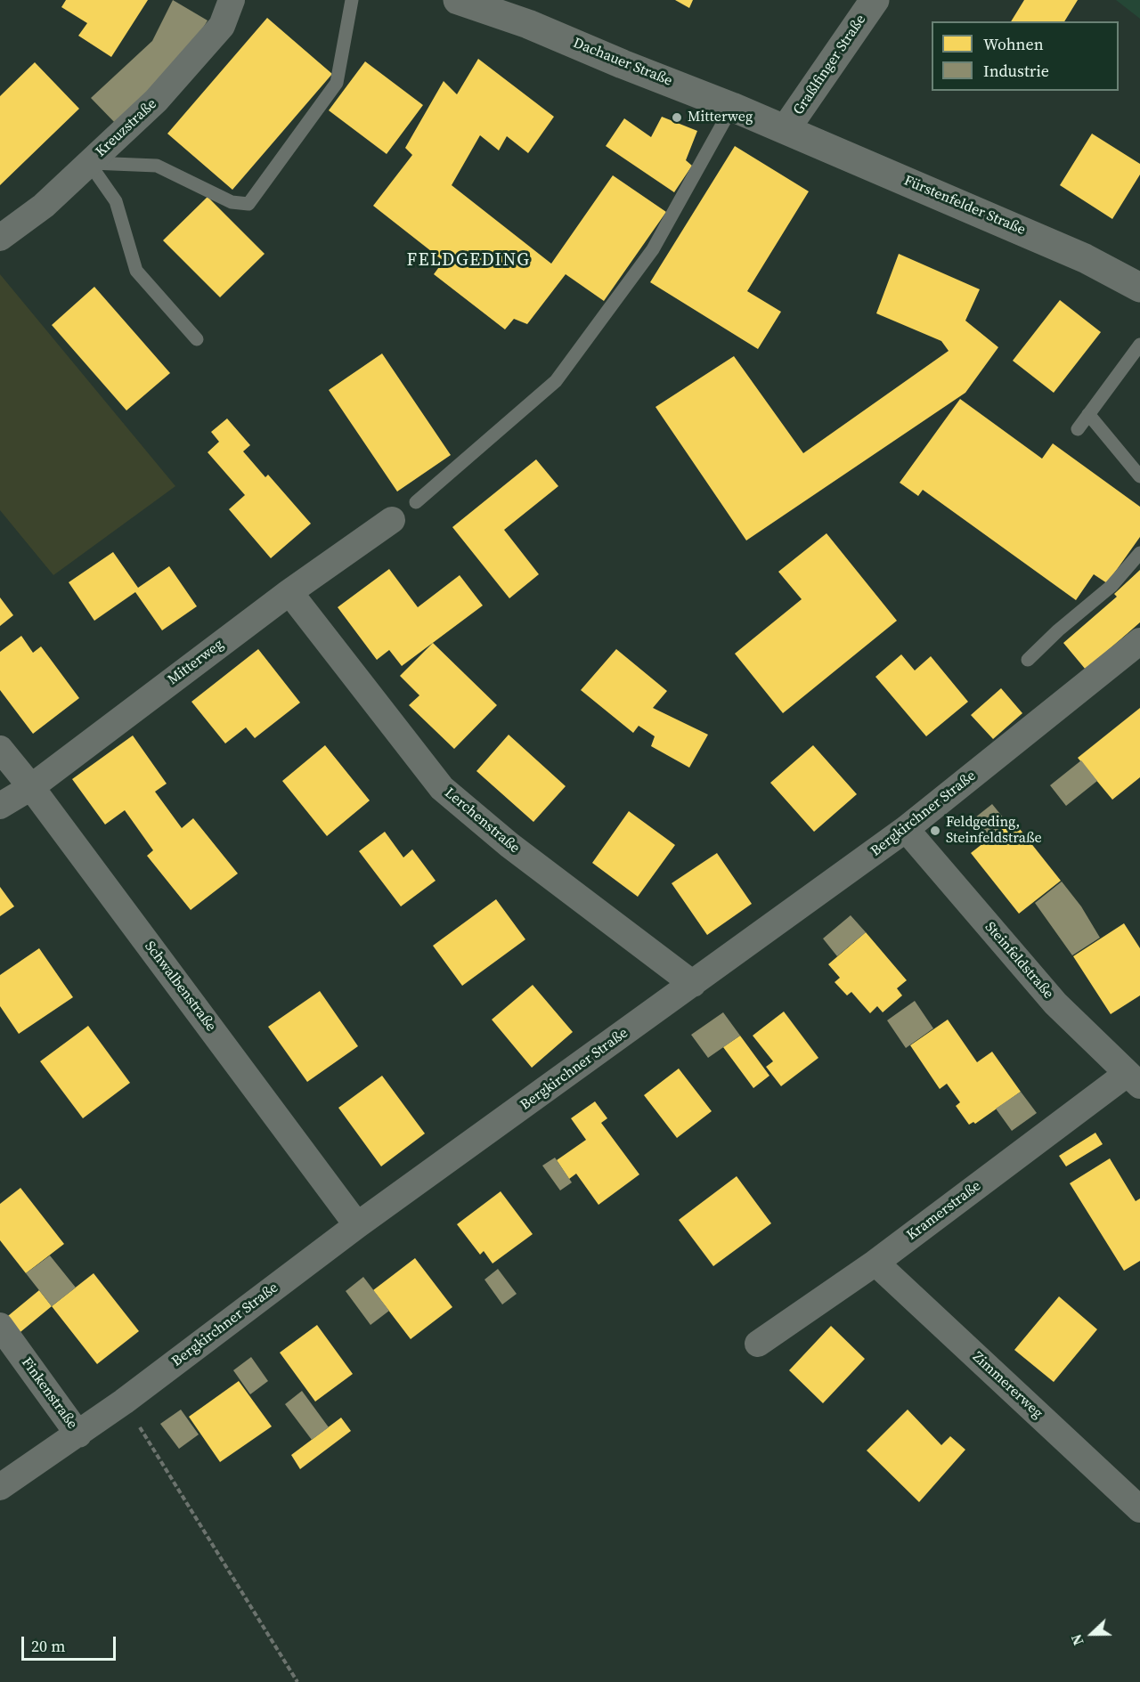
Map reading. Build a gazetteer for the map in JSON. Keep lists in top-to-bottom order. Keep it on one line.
{"streets":{"street":["Dachauer Straße","Graßlfinger Straße","Kreuzstraße","Fürstenfelder Straße","Mitterweg","Bergkirchner Straße","Lerchenstraße","Steinfeldstraße","Schwalbenstraße","Kramerstraße","Zimmererweg","Finkenstraße"]},"crossings":[["Dachauer Straße","Graßlfinger Straße"],["Dachauer Straße","Fürstenfelder Straße"],["Graßlfinger Straße","Fürstenfelder Straße"],["Mitterweg","Lerchenstraße"],["Mitterweg","Schwalbenstraße"],["Bergkirchner Straße","Lerchenstraße"],["Bergkirchner Straße","Steinfeldstraße"],["Bergkirchner Straße","Schwalbenstraße"],["Bergkirchner Straße","Finkenstraße"],["Steinfeldstraße","Kramerstraße"],["Kramerstraße","Zimmererweg"]],"districts":["FELDGEDING"],"places":["Mitterweg","Feldgeding, Steinfeldstraße"],"legend":["Wohnen","Industrie"],"scale_bar":"20 m","north":"left"}
